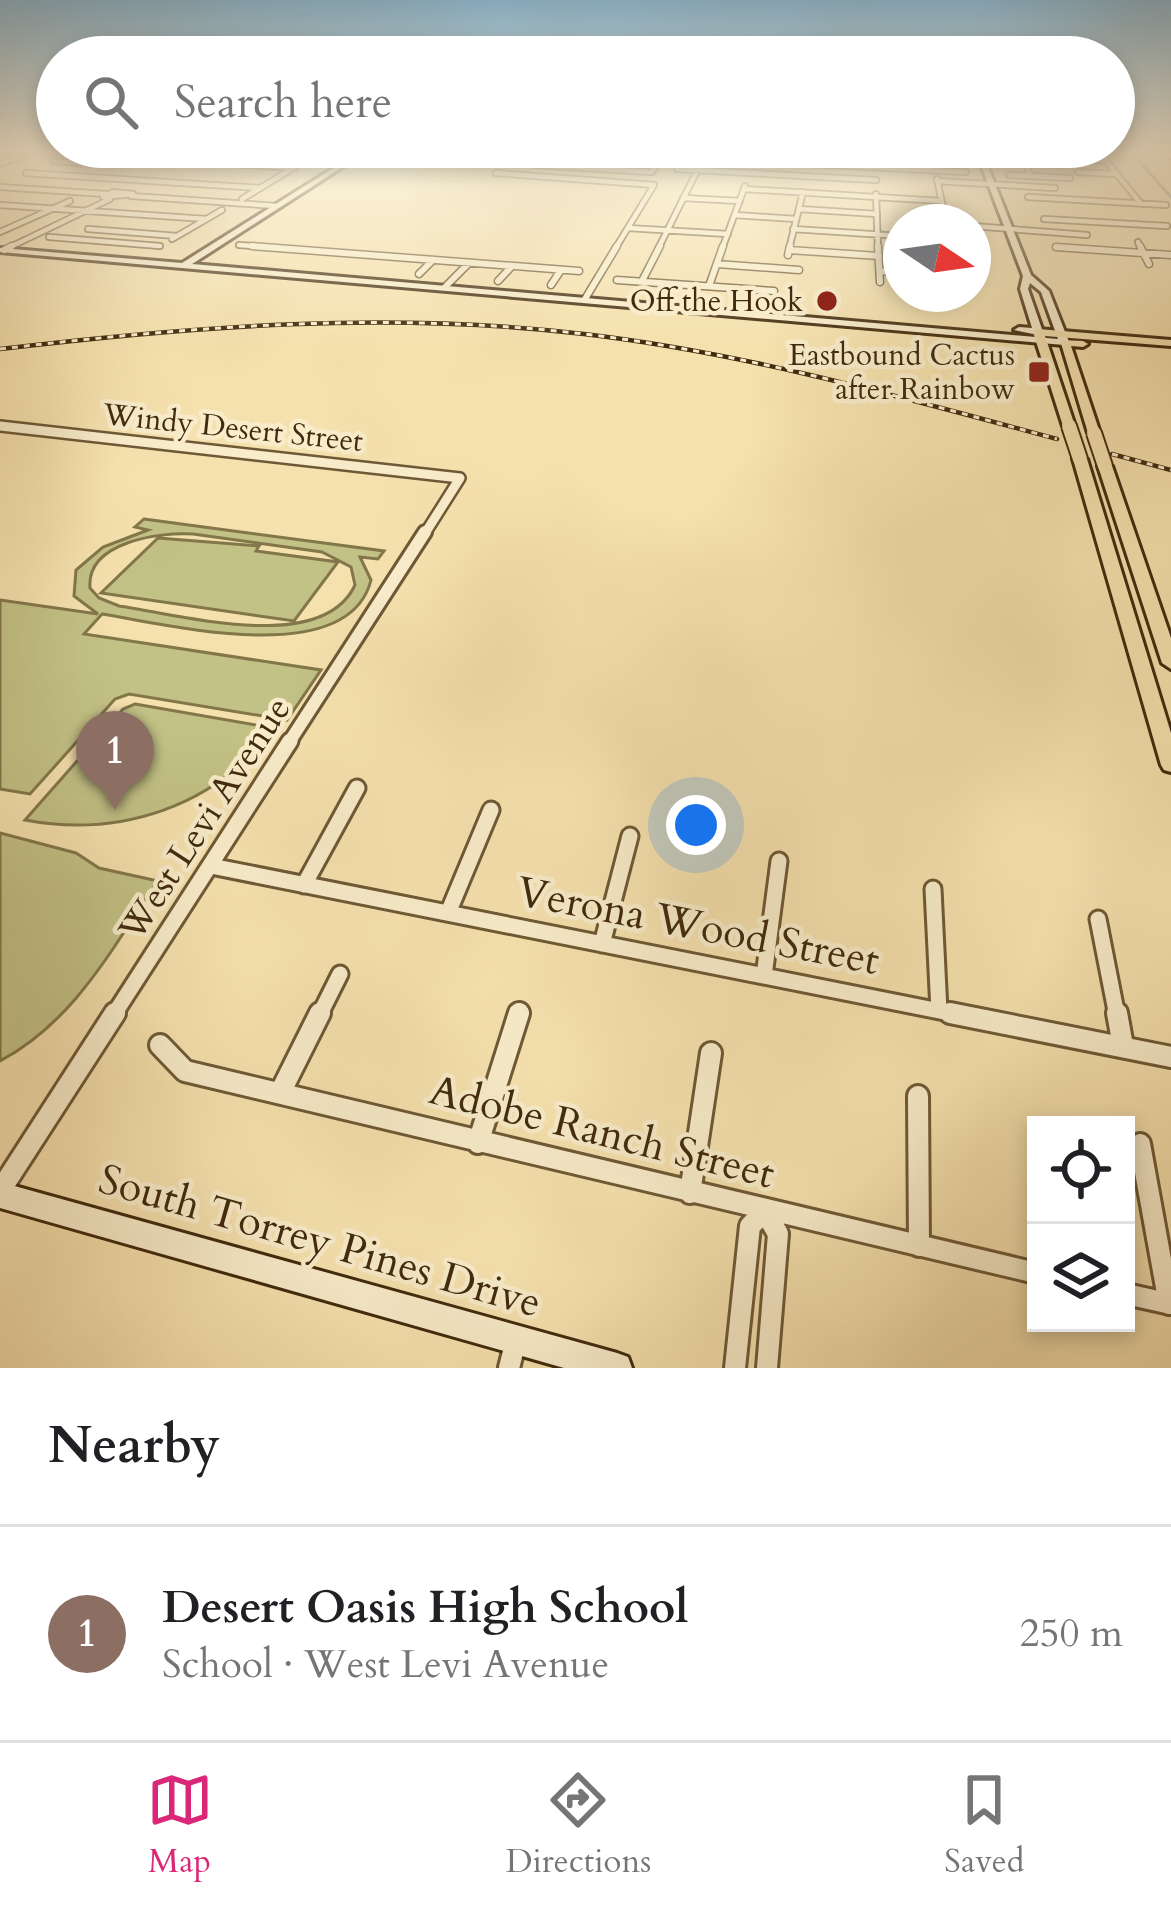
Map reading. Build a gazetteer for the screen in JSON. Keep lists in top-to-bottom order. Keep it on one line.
{"streets":{"street":["Windy Desert Street","West Levi Avenue","Verona Wood Street","Adobe Ranch Street","South Torrey Pines Drive"]},"crossings":[["Windy Desert Street","West Levi Avenue"],["West Levi Avenue","Verona Wood Street"],["West Levi Avenue","South Torrey Pines Drive"]],"places":{"other":["Off the Hook"],"transit":["Eastbound Cactus after Rainbow"]},"north":"right","page":{"search":"Search here","pins":"1","heading":"Nearby","list":[{"mark":"1","name":"Desert Oasis High School","note":"School · West Levi Avenue","value":"250 m"}],"nav":["Map","Directions","Saved"]}}
